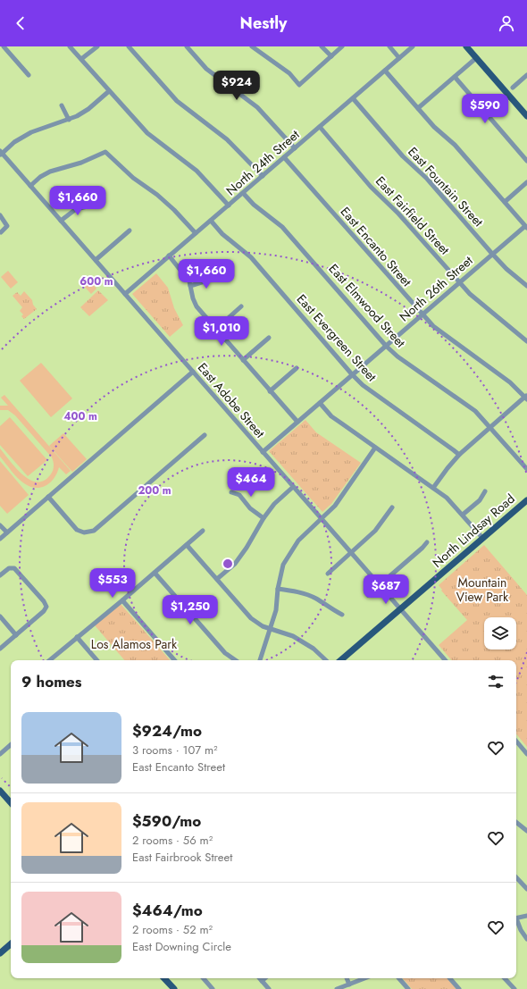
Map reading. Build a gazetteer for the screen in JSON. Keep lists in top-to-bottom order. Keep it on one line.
{"streets":{"main road":["North Lindsay Road"],"street":["North 24th Street","East Fountain Street","East Fairfield Street","East Encanto Street","North 26th Street","East Elmwood Street","East Evergreen Street","East Adobe Street"]},"crossings":[["North 24th Street","East Fountain Street"],["North 24th Street","East Fairfield Street"],["North 24th Street","East Encanto Street"],["North 24th Street","East Elmwood Street"],["North 24th Street","East Evergreen Street"],["North 24th Street","East Adobe Street"],["East Fountain Street","North 26th Street"],["East Fairfield Street","North 26th Street"],["East Encanto Street","North 26th Street"],["North 26th Street","East Elmwood Street"],["North 26th Street","East Evergreen Street"],["North 26th Street","East Adobe Street"],["East Adobe Street","North Lindsay Road"]],"parks":["Mountain View Park","Los Alamos Park"],"page":{"header":"Nestly","price":["$924","$590","$1,660","$1,660","$1,010","$464","$553","$687","$1,250"],"heading":"9 homes","list":[{"name":"$924/mo","note":"3 rooms · 107 m² · East Encanto Street"},{"name":"$590/mo","note":"2 rooms · 56 m² · East Fairbrook Street"},{"name":"$464/mo","note":"2 rooms · 52 m² · East Downing Circle"}]},"rings":["600 m","400 m","200 m"]}
